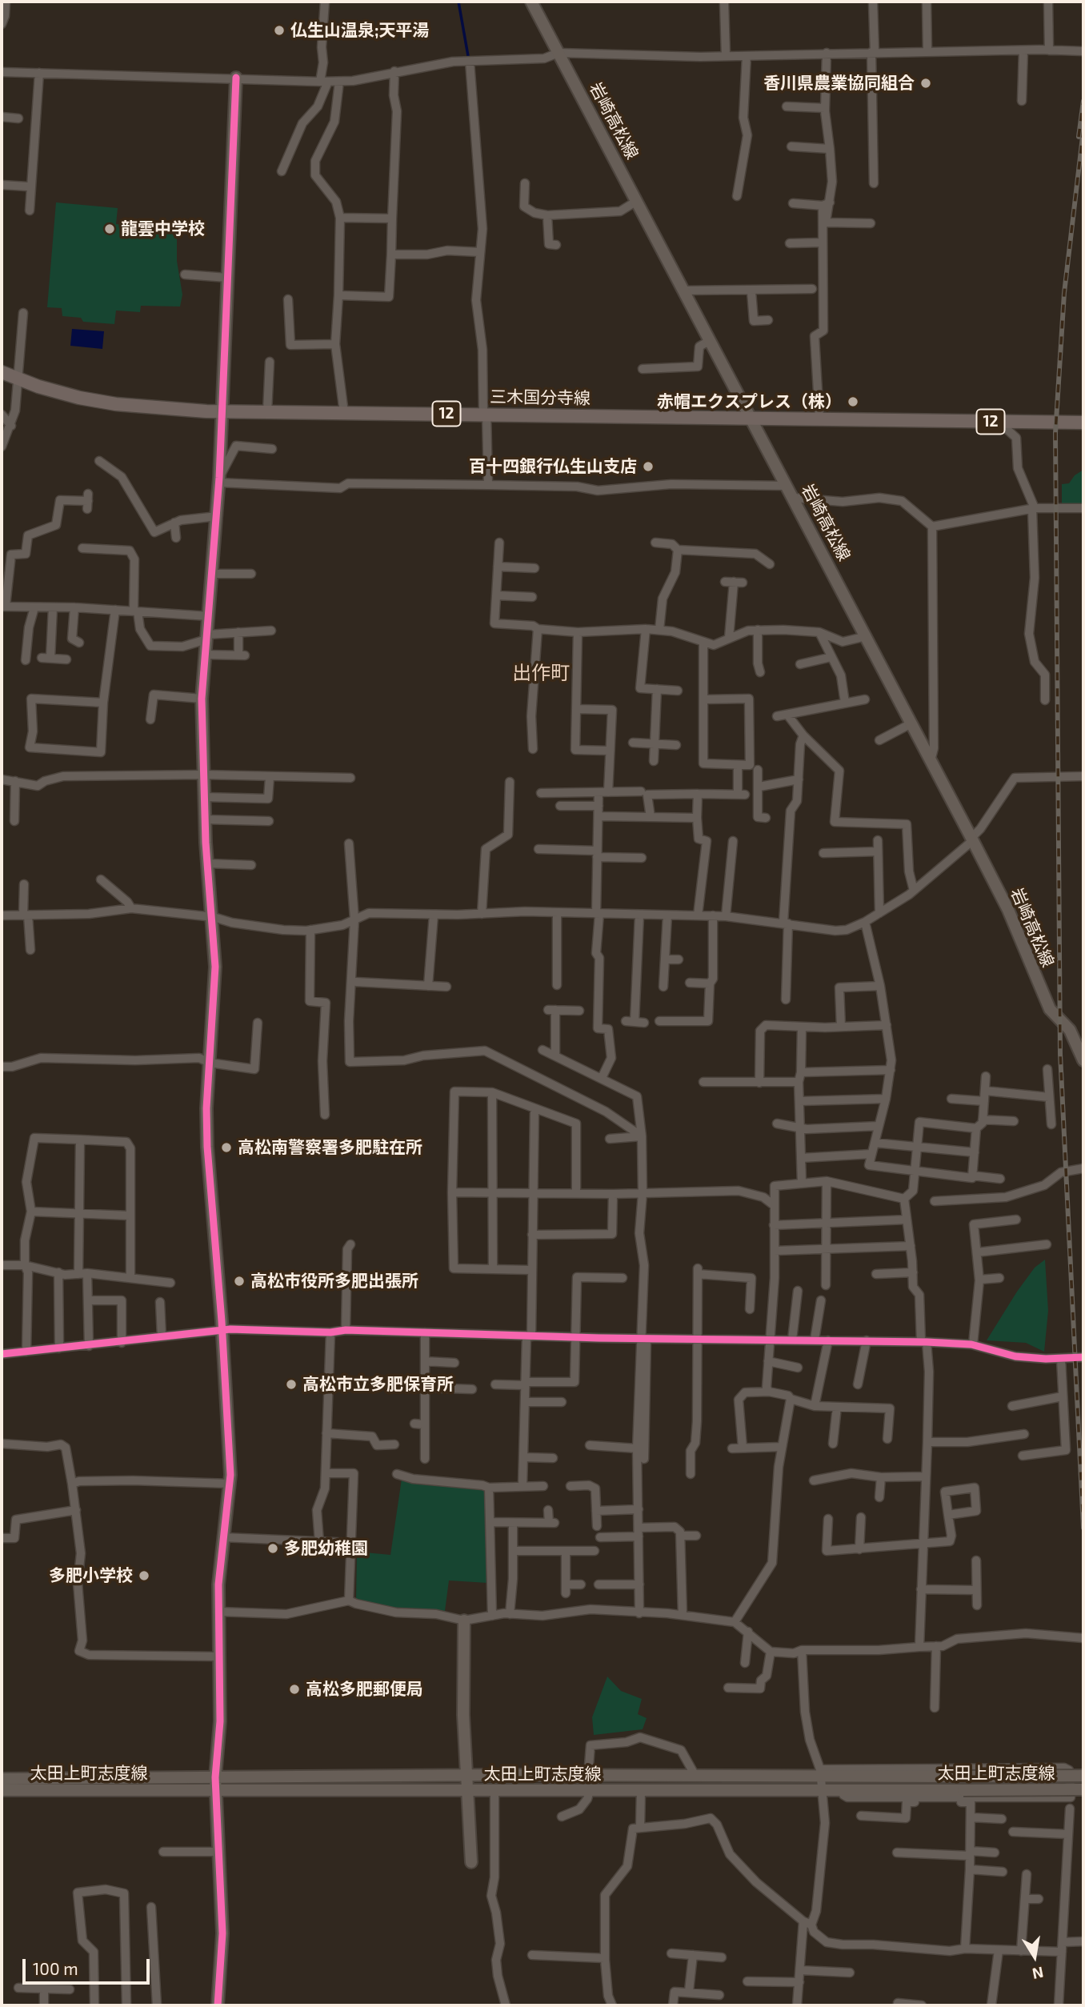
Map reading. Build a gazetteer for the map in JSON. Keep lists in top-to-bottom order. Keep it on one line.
{"streets":{"main road":["岩崎高松線","三木国分寺線","12","太田上町志度線"]},"crossings":[["岩崎高松線","三木国分寺線"]],"districts":["出作町"],"places":["仏生山温泉;天平湯","香川県農業協同組合","龍雲中学校","赤帽エクスプレス（株）","百十四銀行仏生山支店","高松南警察署多肥駐在所","高松市役所多肥出張所","高松市立多肥保育所","多肥幼稚園","多肥小学校","高松多肥郵便局"],"scale_bar":"100 m","north":"bottom"}
